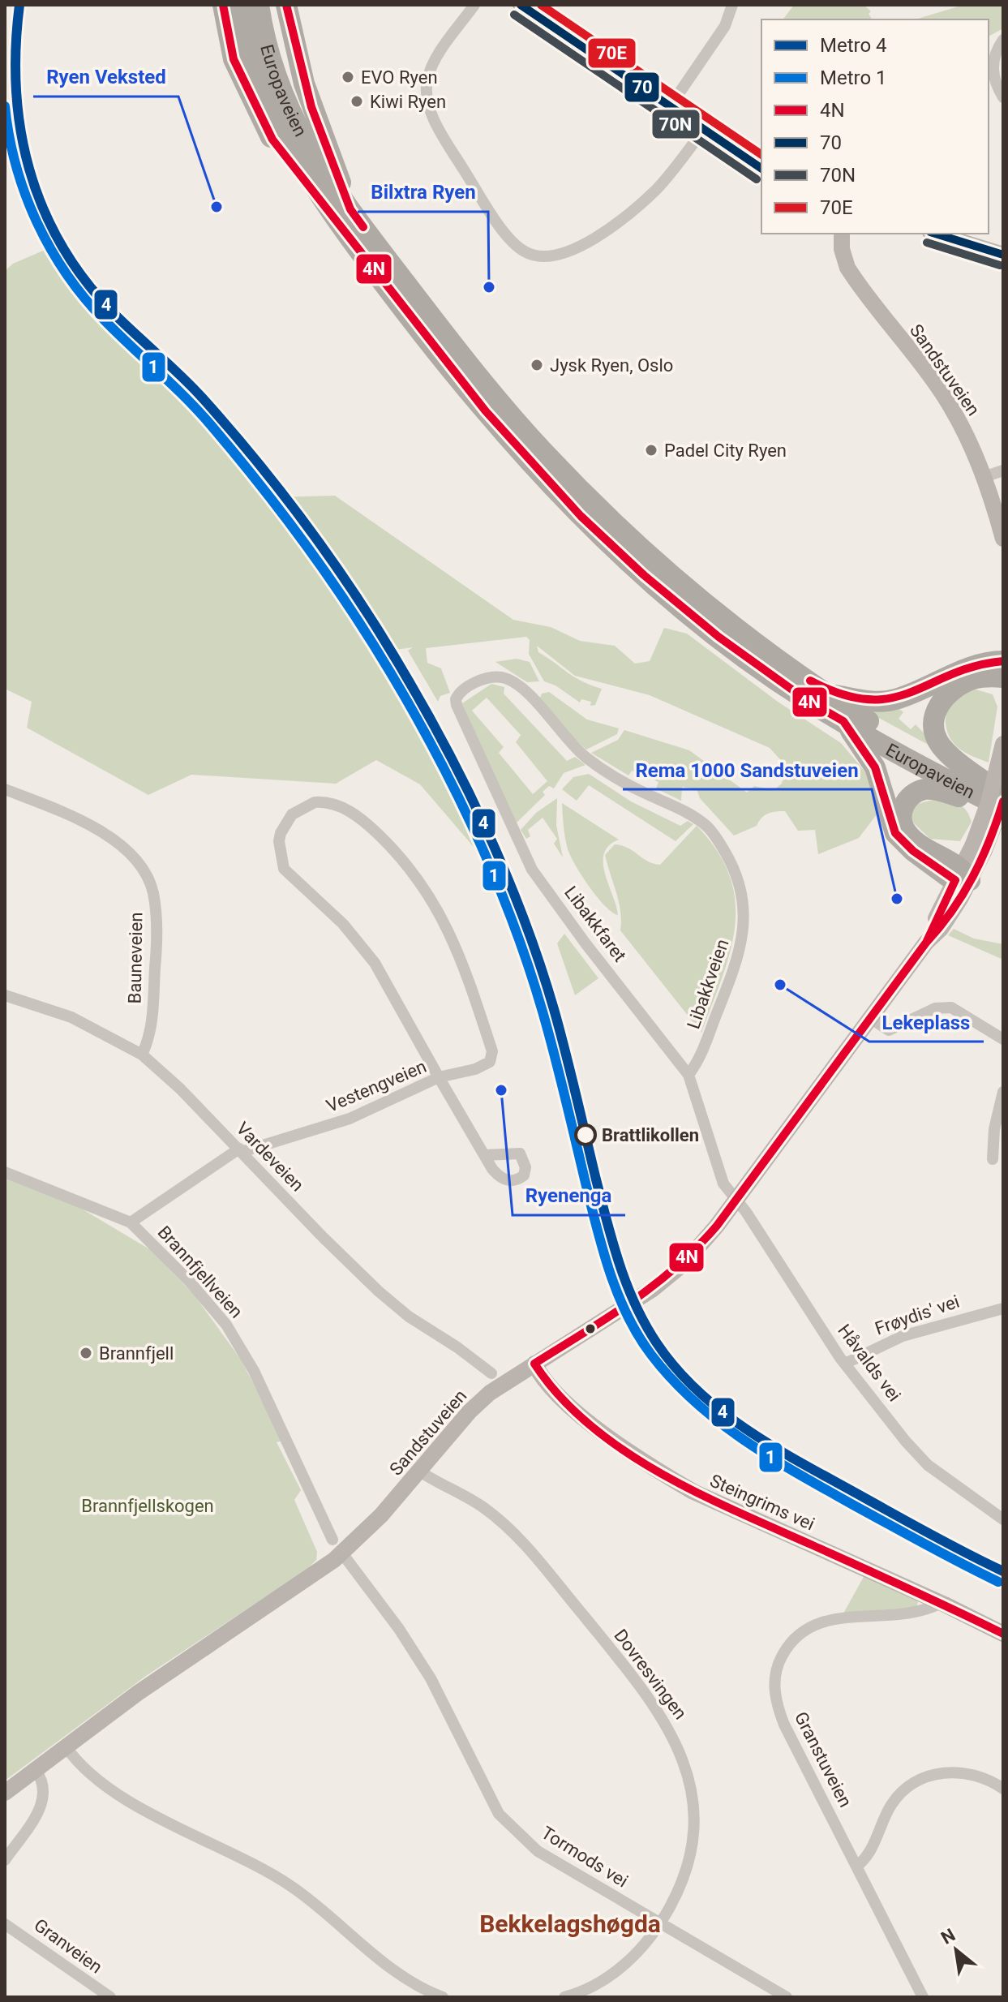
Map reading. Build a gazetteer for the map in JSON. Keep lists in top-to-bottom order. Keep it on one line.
{"streets":{"highway":["Europaveien"],"street":["Sandstuveien","Libakkfaret","Bauneveien","Libakkveien","Vestengveien","Vardeveien","Brannfjellveien","Frøydis' vei","Håvalds vei","Steingrims vei","Dovresvingen","Granstuveien","Tormods vei","Granveien"]},"crossings":[["Europaveien","Sandstuveien"],["Sandstuveien","Libakkfaret"],["Sandstuveien","Brannfjellveien"],["Sandstuveien","Håvalds vei"],["Sandstuveien","Steingrims vei"],["Sandstuveien","Dovresvingen"],["Sandstuveien","Tormods vei"],["Libakkfaret","Libakkveien"],["Libakkfaret","Håvalds vei"],["Bauneveien","Vardeveien"],["Vestengveien","Vardeveien"],["Vestengveien","Brannfjellveien"],["Brannfjellveien","Tormods vei"],["Frøydis' vei","Håvalds vei"],["Steingrims vei","Granstuveien"],["Dovresvingen","Tormods vei"]],"districts":["Bekkelagshøgda"],"parks":["Brannfjellskogen"],"places":["EVO Ryen","Kiwi Ryen","Ryen Veksted","Bilxtra Ryen","Jysk Ryen, Oslo","Padel City Ryen","Rema 1000 Sandstuveien","Lekeplass","Ryenenga","Brattlikollen","Brannfjell"],"lines":["metro line 4","transit line 4N","transit line 70","transit line 70E","transit line 70N","metro line 1"],"legend":["Metro 4","Metro 1","4N","70","70N","70E"],"north":"top left"}
